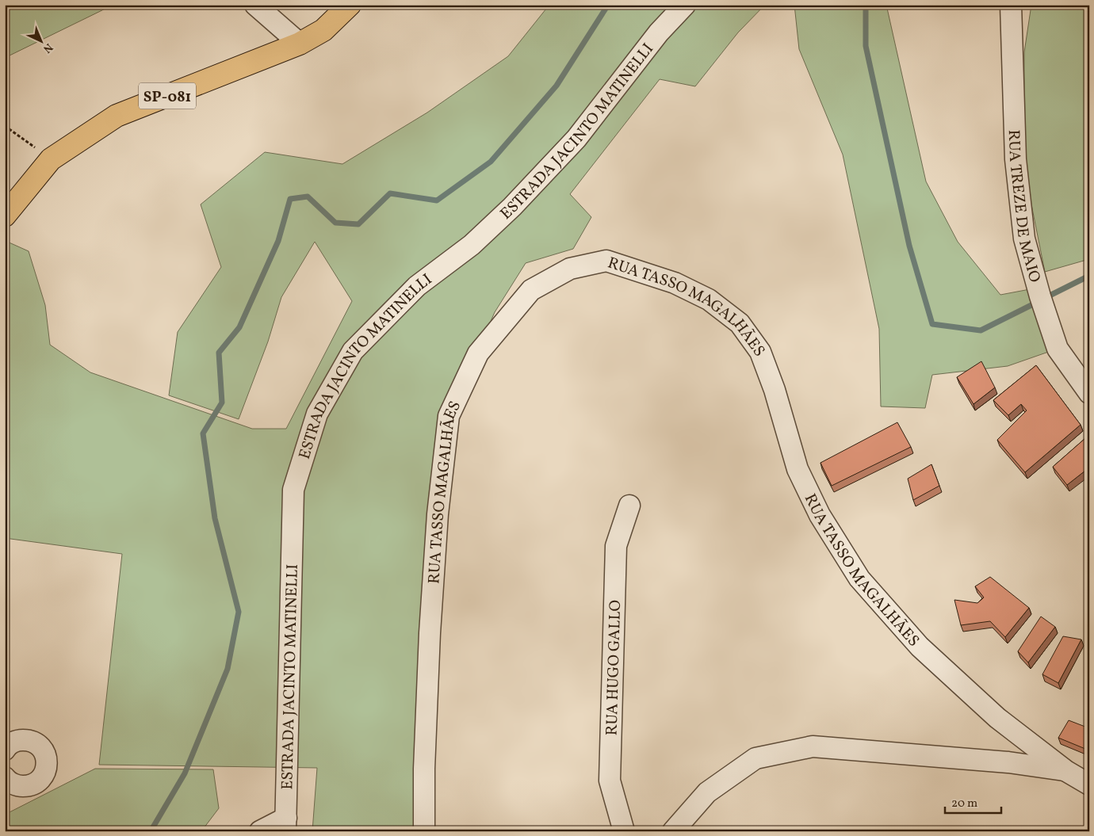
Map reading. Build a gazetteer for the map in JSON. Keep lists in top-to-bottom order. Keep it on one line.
{"streets":{"main road":["SP-081"],"street":["ESTRADA JACINTO MATINELLI","RUA TREZE DE MAIO","RUA TASSO MAGALHÃES","RUA HUGO GALLO"]},"scale_bar":"20 m","north":"bottom right"}
